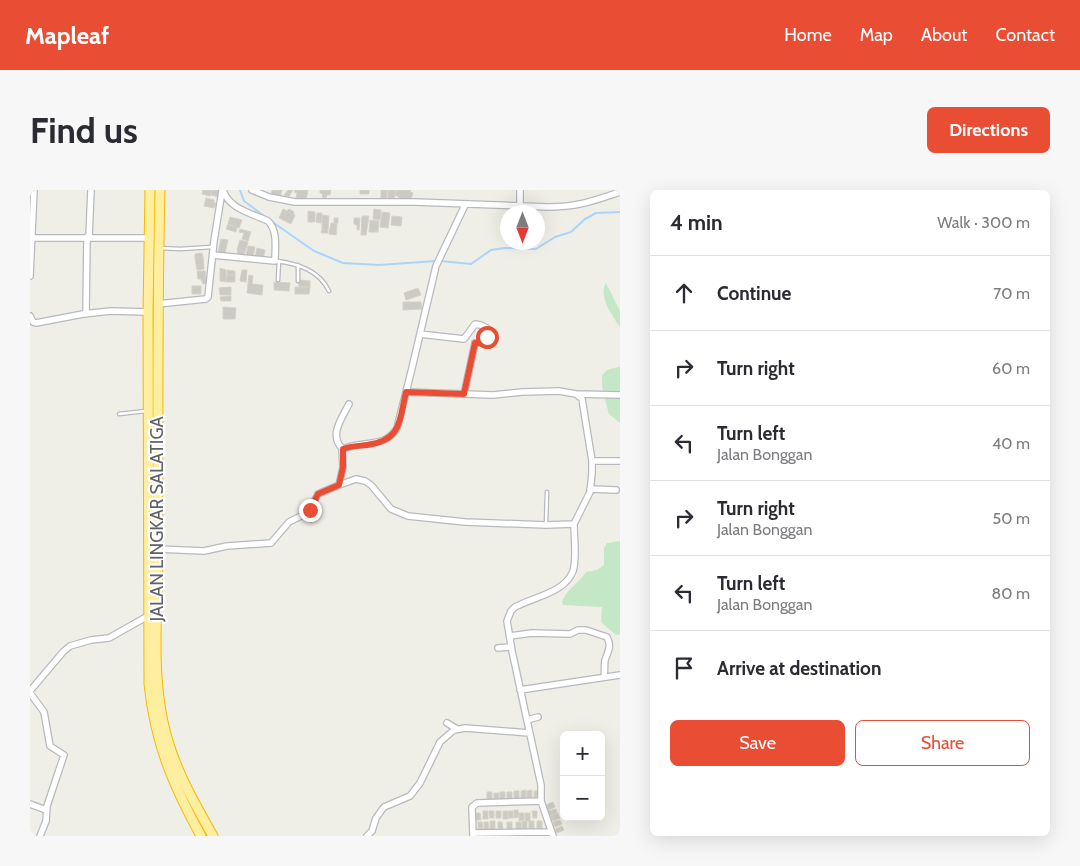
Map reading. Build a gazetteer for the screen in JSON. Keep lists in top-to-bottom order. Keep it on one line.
{"streets":{"highway":["JALAN LINGKAR SALATIGA"]},"north":"bottom","page":{"header":"Mapleaf","nav":["Home","Map","About","Contact"],"buttons":["Directions",["Save","Share"]],"title":"Find us","heading":["4 min","Walk · 300 m"],"list":[["Continue","70 m"],["Turn right","60 m"],["Turn left","Jalan Bonggan","40 m"],["Turn right","Jalan Bonggan","50 m"],["Turn left","Jalan Bonggan","80 m"],"Arrive at destination"],"map_buttons":["+","−"]}}
